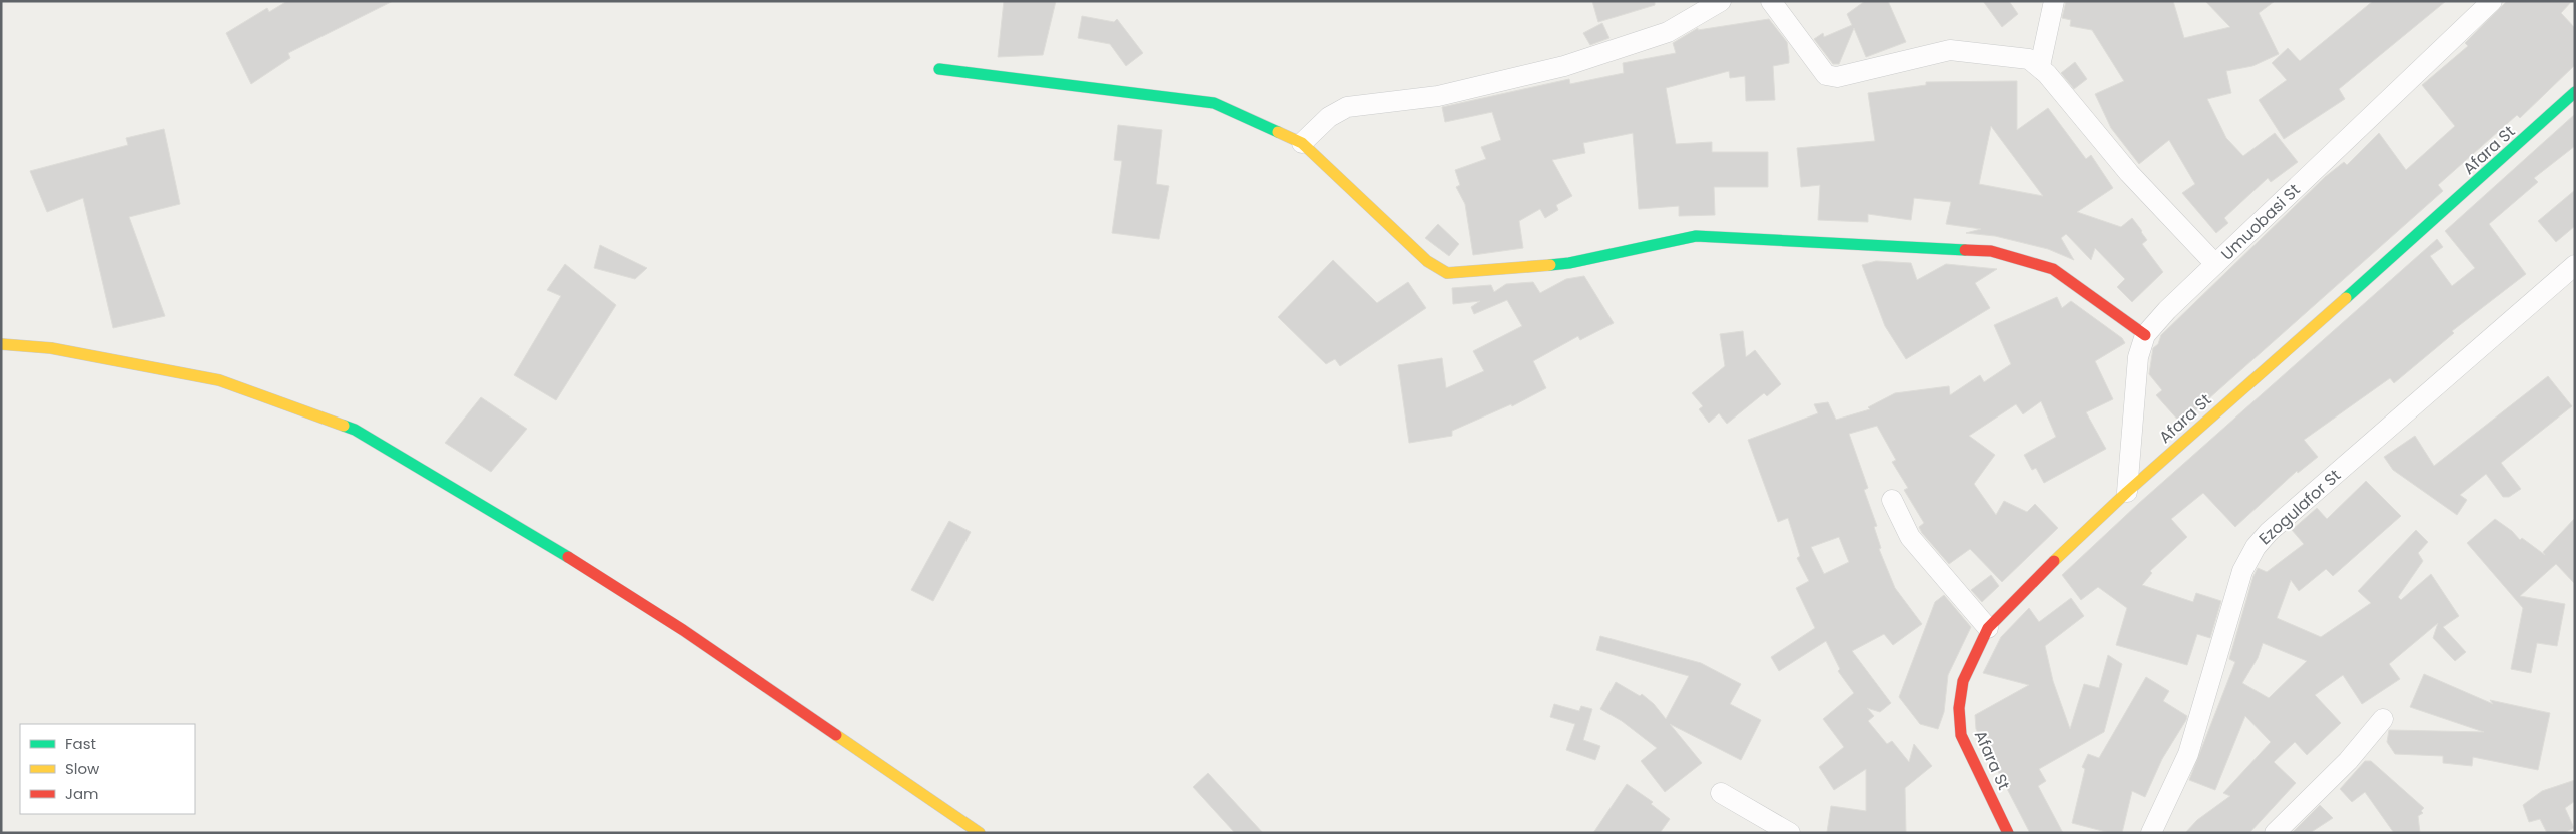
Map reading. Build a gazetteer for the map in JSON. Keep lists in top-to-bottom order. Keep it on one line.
{"streets":{"street":["Afara St","Umuobasi St","Ezogulafor St"]},"crossings":[["Afara St","Umuobasi St"]],"legend":["Fast","Slow","Jam"]}
